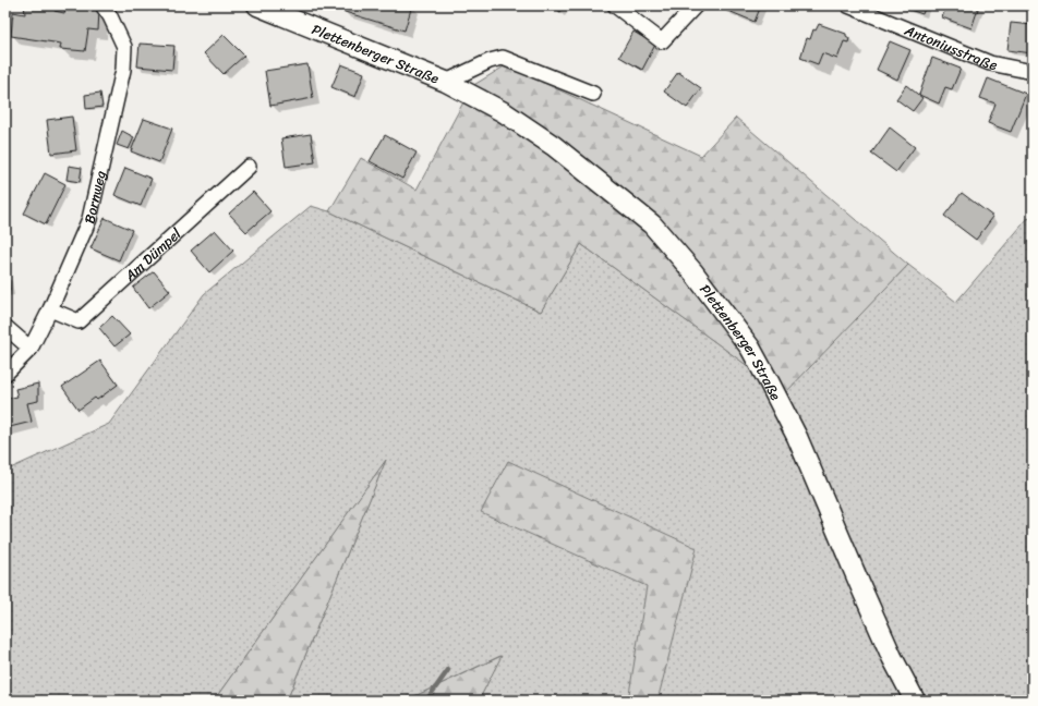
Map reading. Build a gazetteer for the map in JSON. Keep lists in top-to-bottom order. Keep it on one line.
{"streets":{"main road":["Plettenberger Straße"],"street":["Antoniusstraße","Bornweg","Am Dümpel"]},"crossings":[["Bornweg","Am Dümpel"]]}
